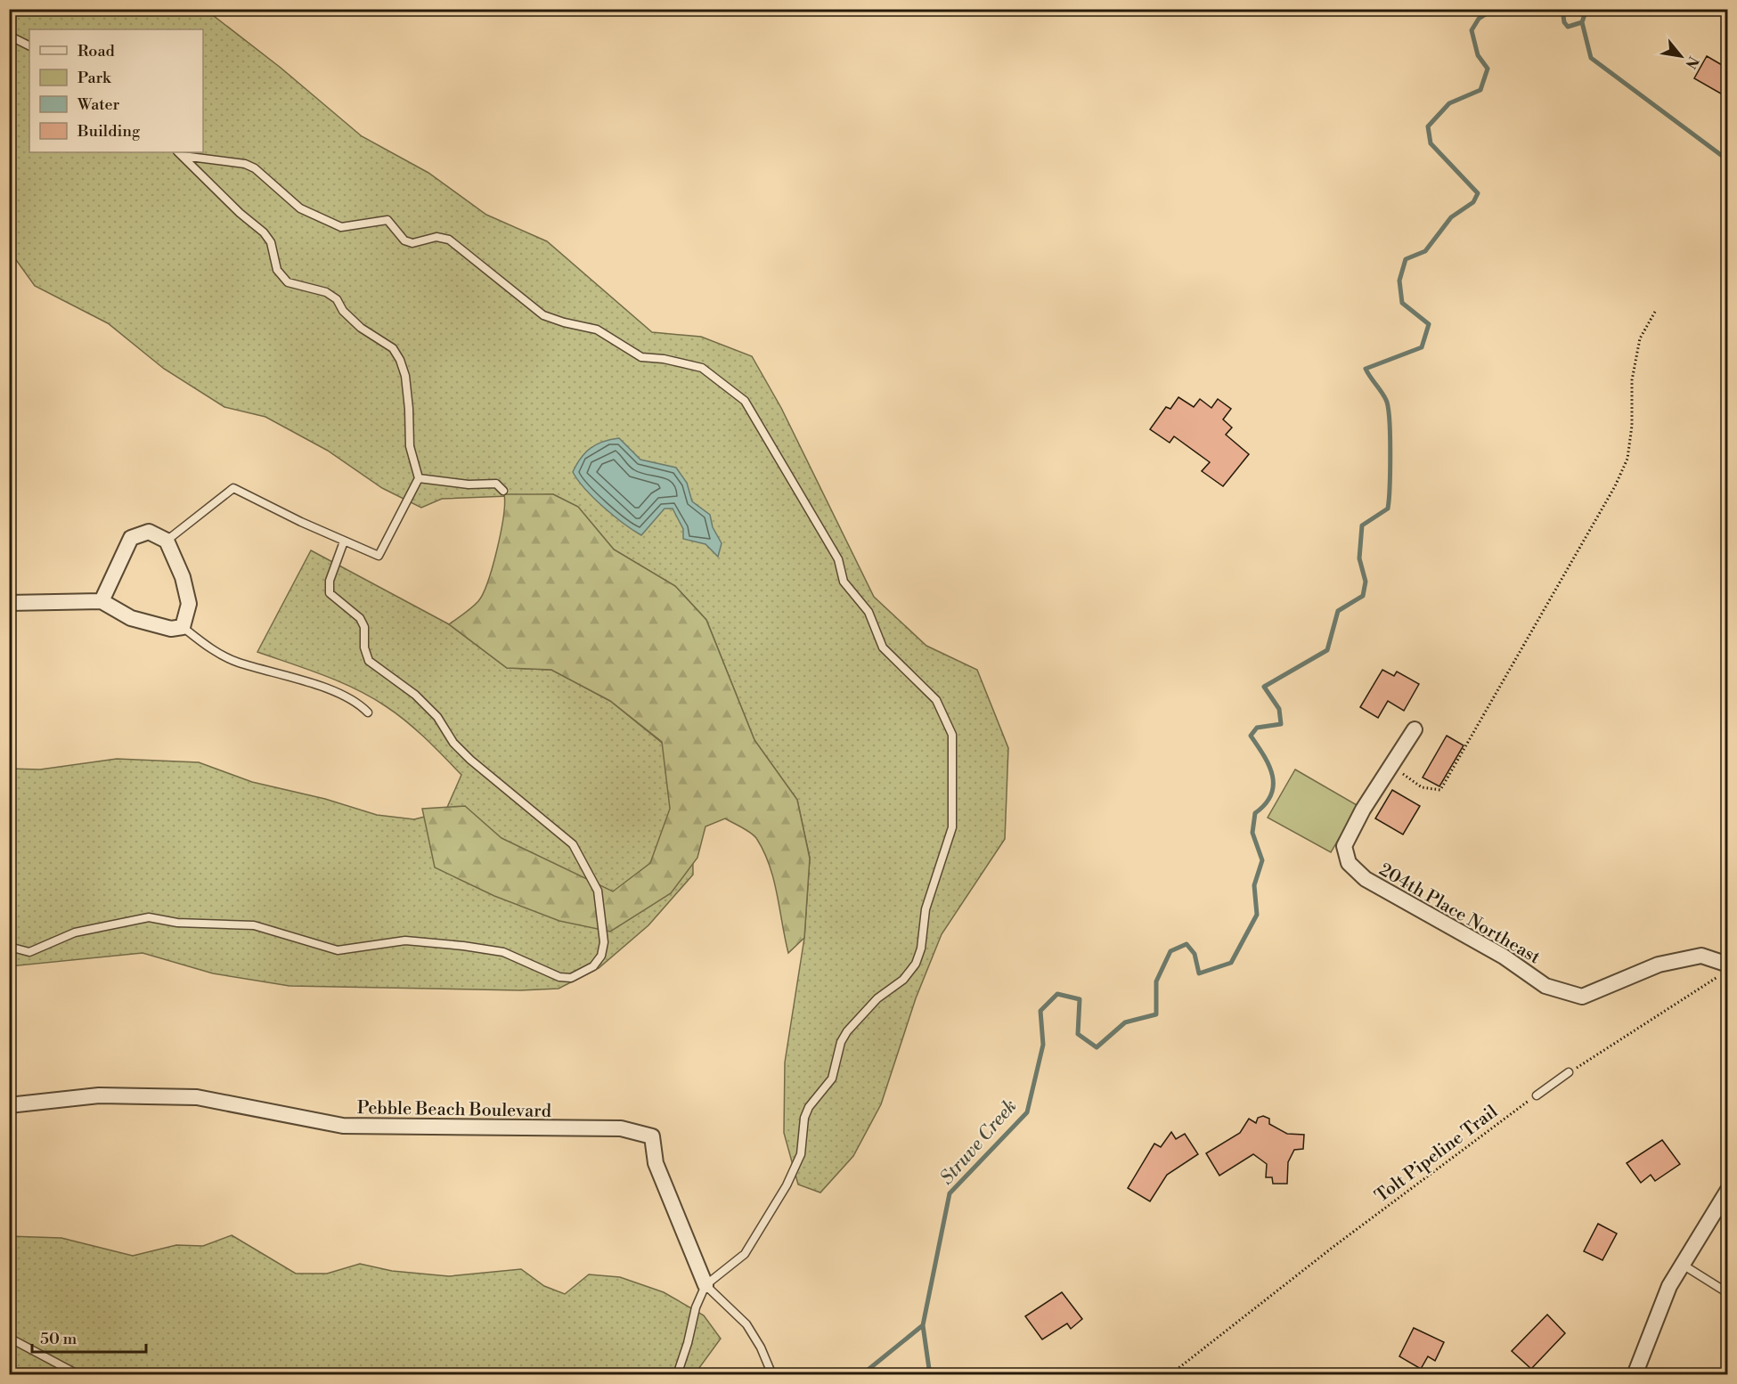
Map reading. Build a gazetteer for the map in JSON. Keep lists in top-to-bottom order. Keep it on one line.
{"streets":{"street":["204th Place Northeast","Pebble Beach Boulevard"],"path":["Tolt Pipeline Trail"]},"water":["Struve Creek"],"legend":["Road","Park","Water","Building"],"scale_bar":"50 m","north":"bottom right"}
